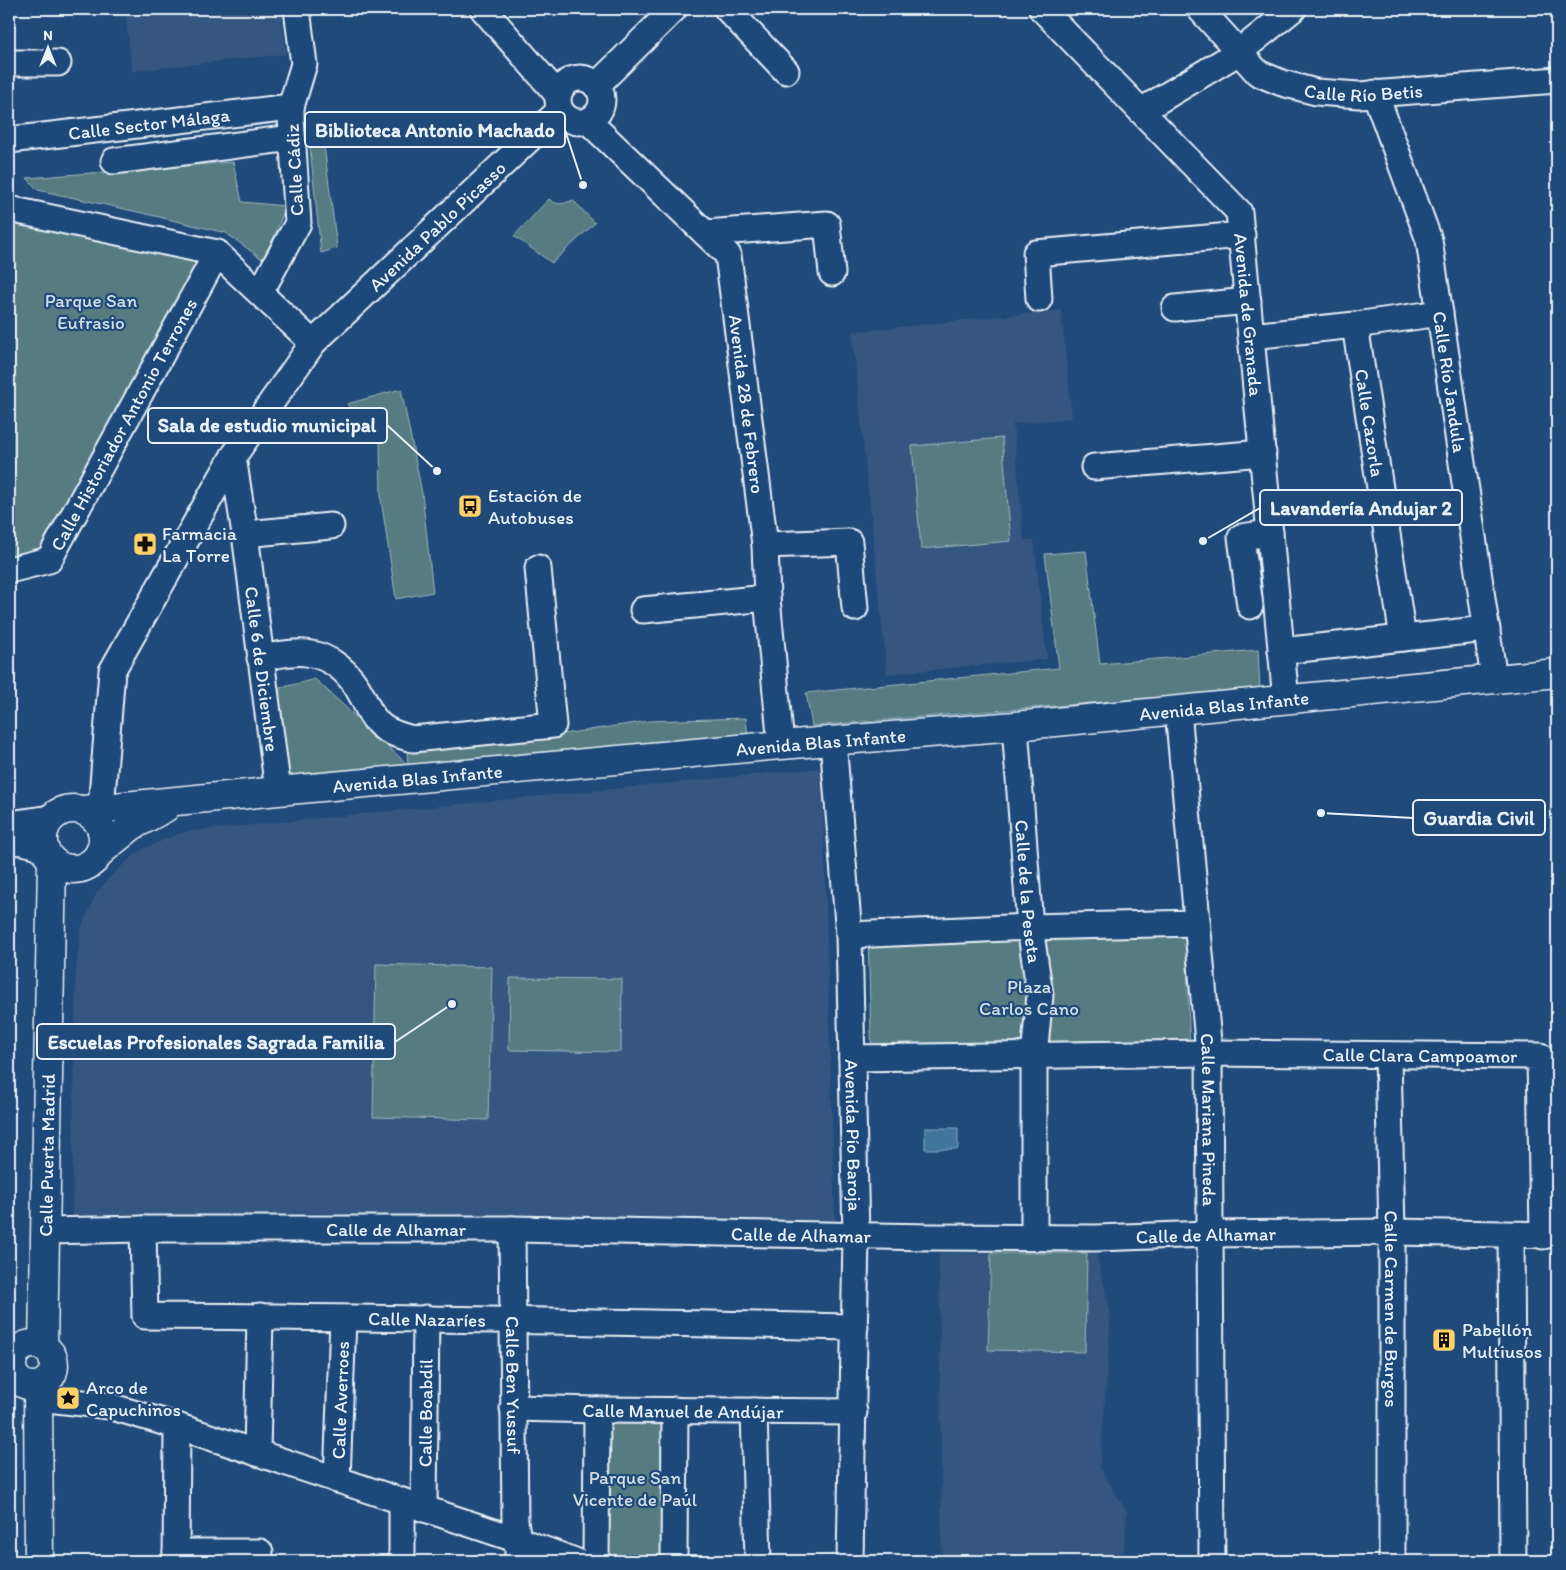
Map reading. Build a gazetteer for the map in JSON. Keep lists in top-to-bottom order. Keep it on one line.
{"streets":{"main road":["Avenida Blas Infante","Calle Puerta Madrid"],"street":["Calle Río Betis","Calle Sector Málaga","Calle Cádiz","Avenida Pablo Picasso","Avenida de Granada","Calle Río Jandula","Avenida 28 de Febrero","Calle Cazorla","Calle Historiador Antonio Terrones","Calle 6 de Diciembre","Calle de la Peseta","Calle Clara Campoamor","Calle Mariana Pineda","Avenida Pío Baroja","Calle de Alhamar","Calle Carmen de Burgos","Calle Nazaríes","Calle Ben Yussuf","Calle Averroes","Calle Manuel de Andújar","Calle Boabdil"]},"crossings":[["Calle Río Betis","Calle Río Jandula"],["Calle Sector Málaga","Calle Cádiz"],["Avenida Pablo Picasso","Avenida 28 de Febrero"],["Avenida Pablo Picasso","Calle 6 de Diciembre"],["Avenida Pablo Picasso","Avenida Blas Infante"],["Avenida Pablo Picasso","Calle Puerta Madrid"],["Avenida de Granada","Avenida Blas Infante"],["Calle Río Jandula","Avenida Blas Infante"],["Avenida 28 de Febrero","Avenida Blas Infante"],["Calle 6 de Diciembre","Avenida Blas Infante"],["Avenida Blas Infante","Calle de la Peseta"],["Avenida Blas Infante","Calle Mariana Pineda"],["Avenida Blas Infante","Avenida Pío Baroja"],["Avenida Blas Infante","Calle Puerta Madrid"],["Calle de la Peseta","Calle Clara Campoamor"],["Calle de la Peseta","Calle de Alhamar"],["Calle Clara Campoamor","Calle Mariana Pineda"],["Calle Clara Campoamor","Avenida Pío Baroja"],["Calle Clara Campoamor","Calle de Alhamar"],["Calle Clara Campoamor","Calle Carmen de Burgos"],["Calle Mariana Pineda","Calle de Alhamar"],["Avenida Pío Baroja","Calle de Alhamar"],["Avenida Pío Baroja","Calle Nazaríes"],["Avenida Pío Baroja","Calle Manuel de Andújar"],["Calle Puerta Madrid","Calle de Alhamar"],["Calle de Alhamar","Calle Carmen de Burgos"],["Calle de Alhamar","Calle Nazaríes"],["Calle de Alhamar","Calle Ben Yussuf"],["Calle Nazaríes","Calle Ben Yussuf"],["Calle Nazaríes","Calle Averroes"],["Calle Nazaríes","Calle Boabdil"],["Calle Ben Yussuf","Calle Manuel de Andújar"]],"parks":["Parque San Eufrasio","Plaza Carlos Cano","Parque San Vicente de Paúl"],"places":{"other":["Biblioteca Antonio Machado","Sala de estudio municipal","Lavandería Andujar 2","Guardia Civil","Escuelas Profesionales Sagrada Familia"],"bus stop":["Estación de Autobuses"],"pharmacy":["Farmacia La Torre"],"building":["Pabellón Multiusos"],"place":["Arco de Capuchinos"]},"north":"top"}
